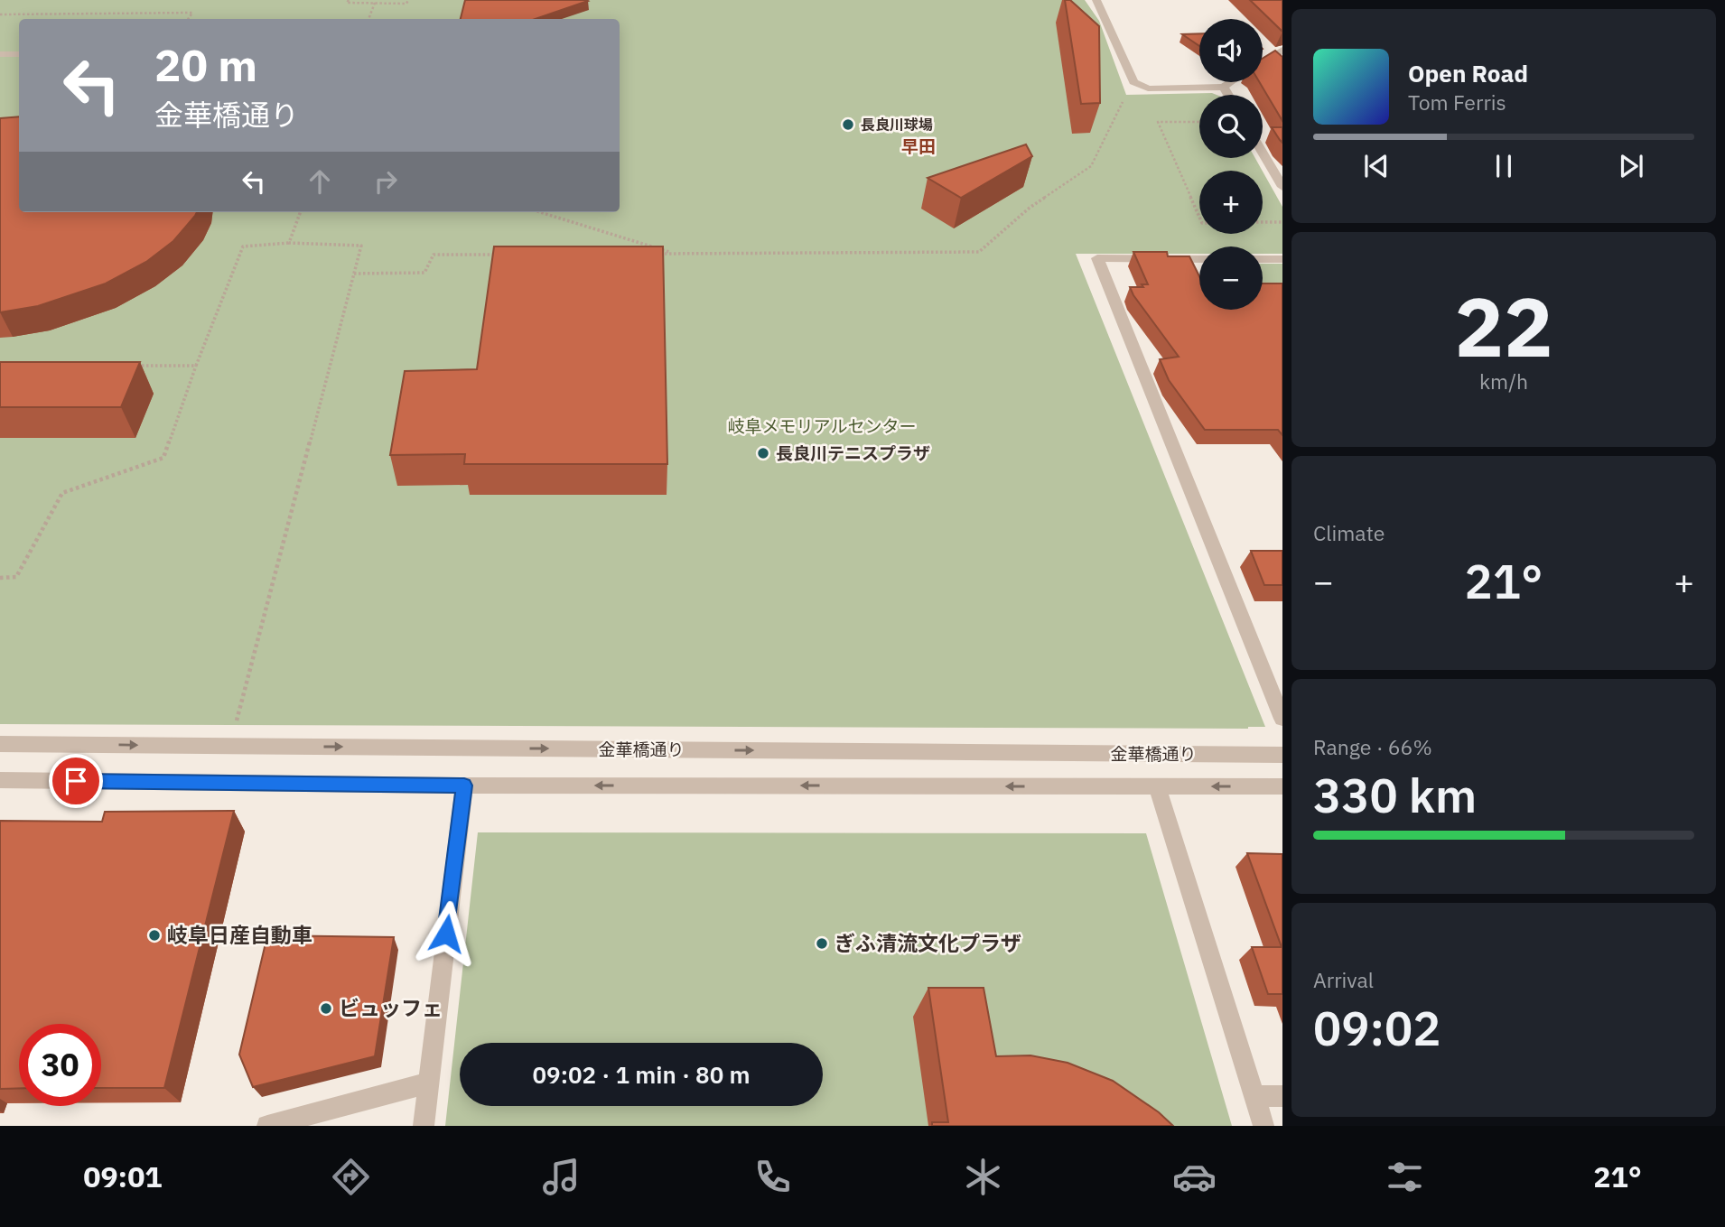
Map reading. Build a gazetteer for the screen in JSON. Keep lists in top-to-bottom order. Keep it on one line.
{"streets":{"street":["金華橋通り"]},"districts":["早田"],"parks":["岐阜メモリアルセンター"],"places":["長良川球場","長良川テニスプラザ","岐阜日産自動車","ぎふ清流文化プラザ","ビュッフェ"],"page":{"map_buttons":["+","−"],"turn":["20 m","金華橋通り"],"song":["Open Road","Tom Ferris"],"tile":[["22","km/h"],"Climate",["Range · 66%","330 km"],["Arrival","09:02"]],"heat":["−","21°","+"],"limit":"30","trip":"09:02 · 1 min · 80 m","tabs":["09:01","21°"]}}
